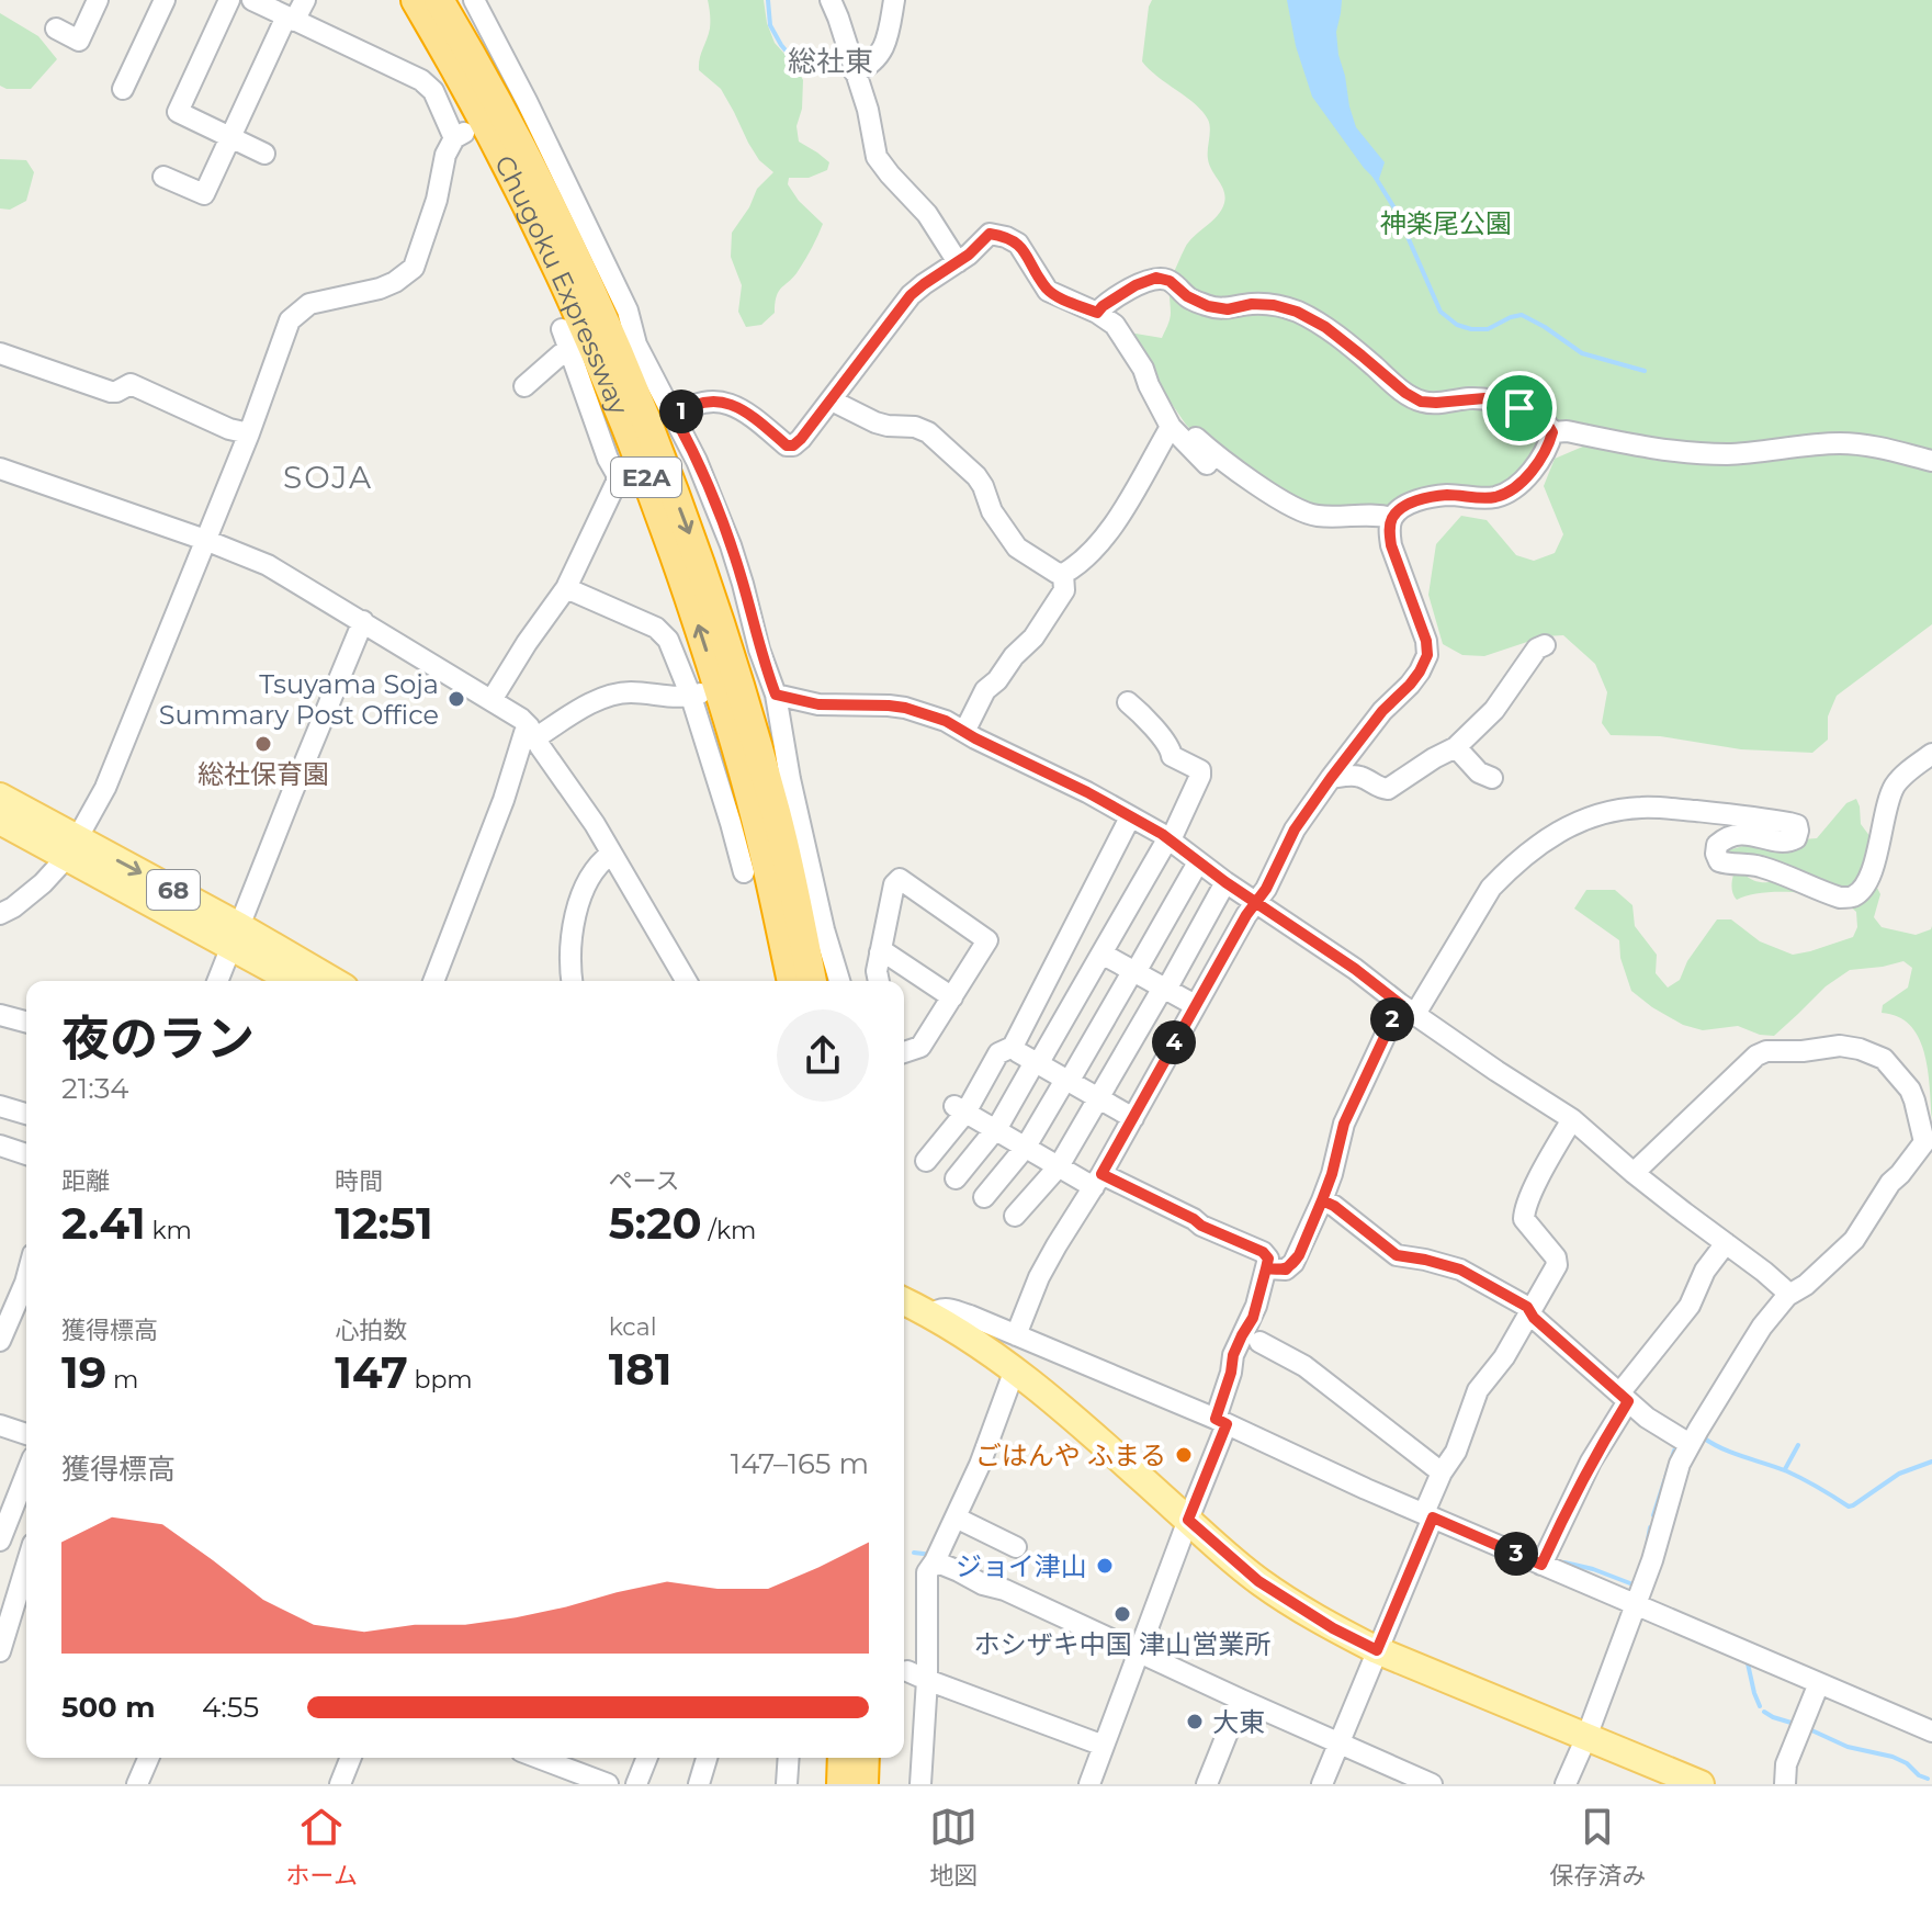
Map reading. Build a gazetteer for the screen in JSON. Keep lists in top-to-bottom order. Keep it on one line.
{"streets":{"highway":["Chugoku Expressway","E2A"],"main road":["68"]},"districts":["総社東","SOJA"],"parks":["神楽尾公園"],"places":["Tsuyama Soja Summary Post Office","総社保育園","ごはんや ふまる","ジョイ津山","ホシザキ中国 津山営業所","大東"],"page":{"pins":["1","2","4","3"],"heading":["夜のラン","21:34"],"stats":[["距離","2.41 km"],["時間","12:51"],["ペース","5:20 /km"],["獲得標高","19 m"],["心拍数","147 bpm"],["kcal","181"]],"chart":["獲得標高","147–165 m"],"list":[{"name":"500 m","note":"4:55"}],"tabs":["ホーム","地図","保存済み"]}}
